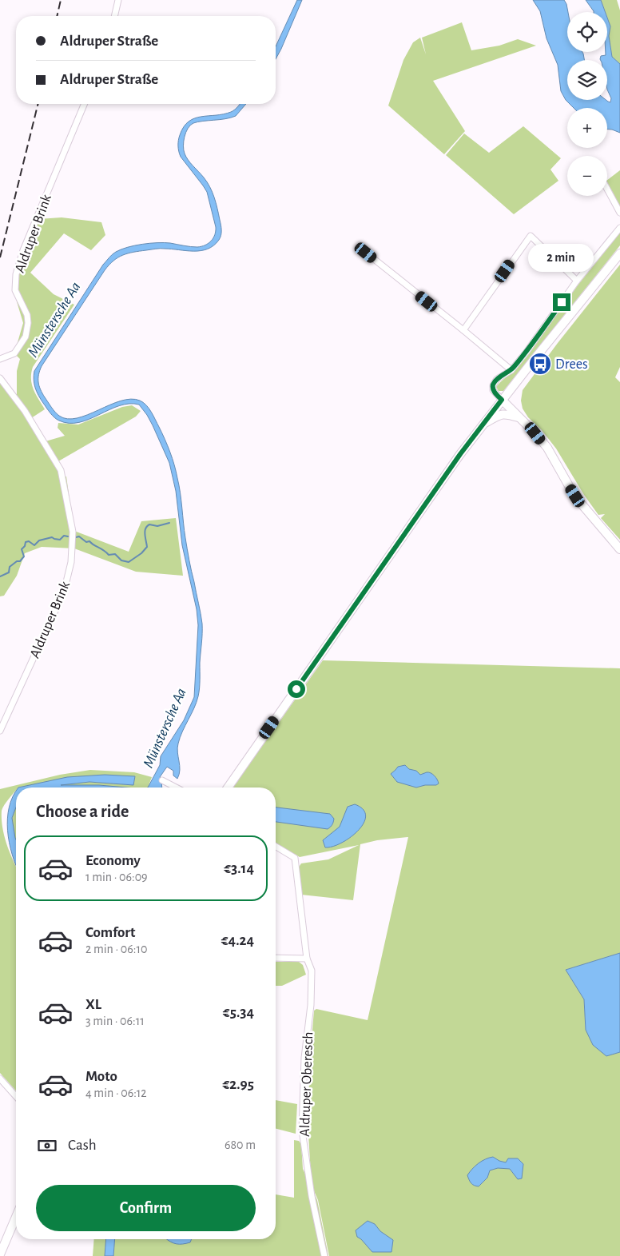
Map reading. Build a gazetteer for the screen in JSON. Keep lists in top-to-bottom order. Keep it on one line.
{"streets":{"street":["Aldruper Brink","Aldruper Oberesch"]},"water":["Münstersche Aa"],"places":{"bus stop":["Drees"]},"page":{"map_buttons":["+","−"],"banner":["Aldruper Straße","Aldruper Straße"],"bubble":"2 min","heading":"Choose a ride","list":[{"name":"Economy","note":"1 min · 06:09","value":"€3.14"},{"name":"Comfort","note":"2 min · 06:10","value":"€4.24"},{"name":"XL","note":"3 min · 06:11","value":"€5.34"},{"name":"Moto","note":"4 min · 06:12","value":"€2.95"}],"pay":["Cash","680 m"],"buttons":"Confirm"}}
